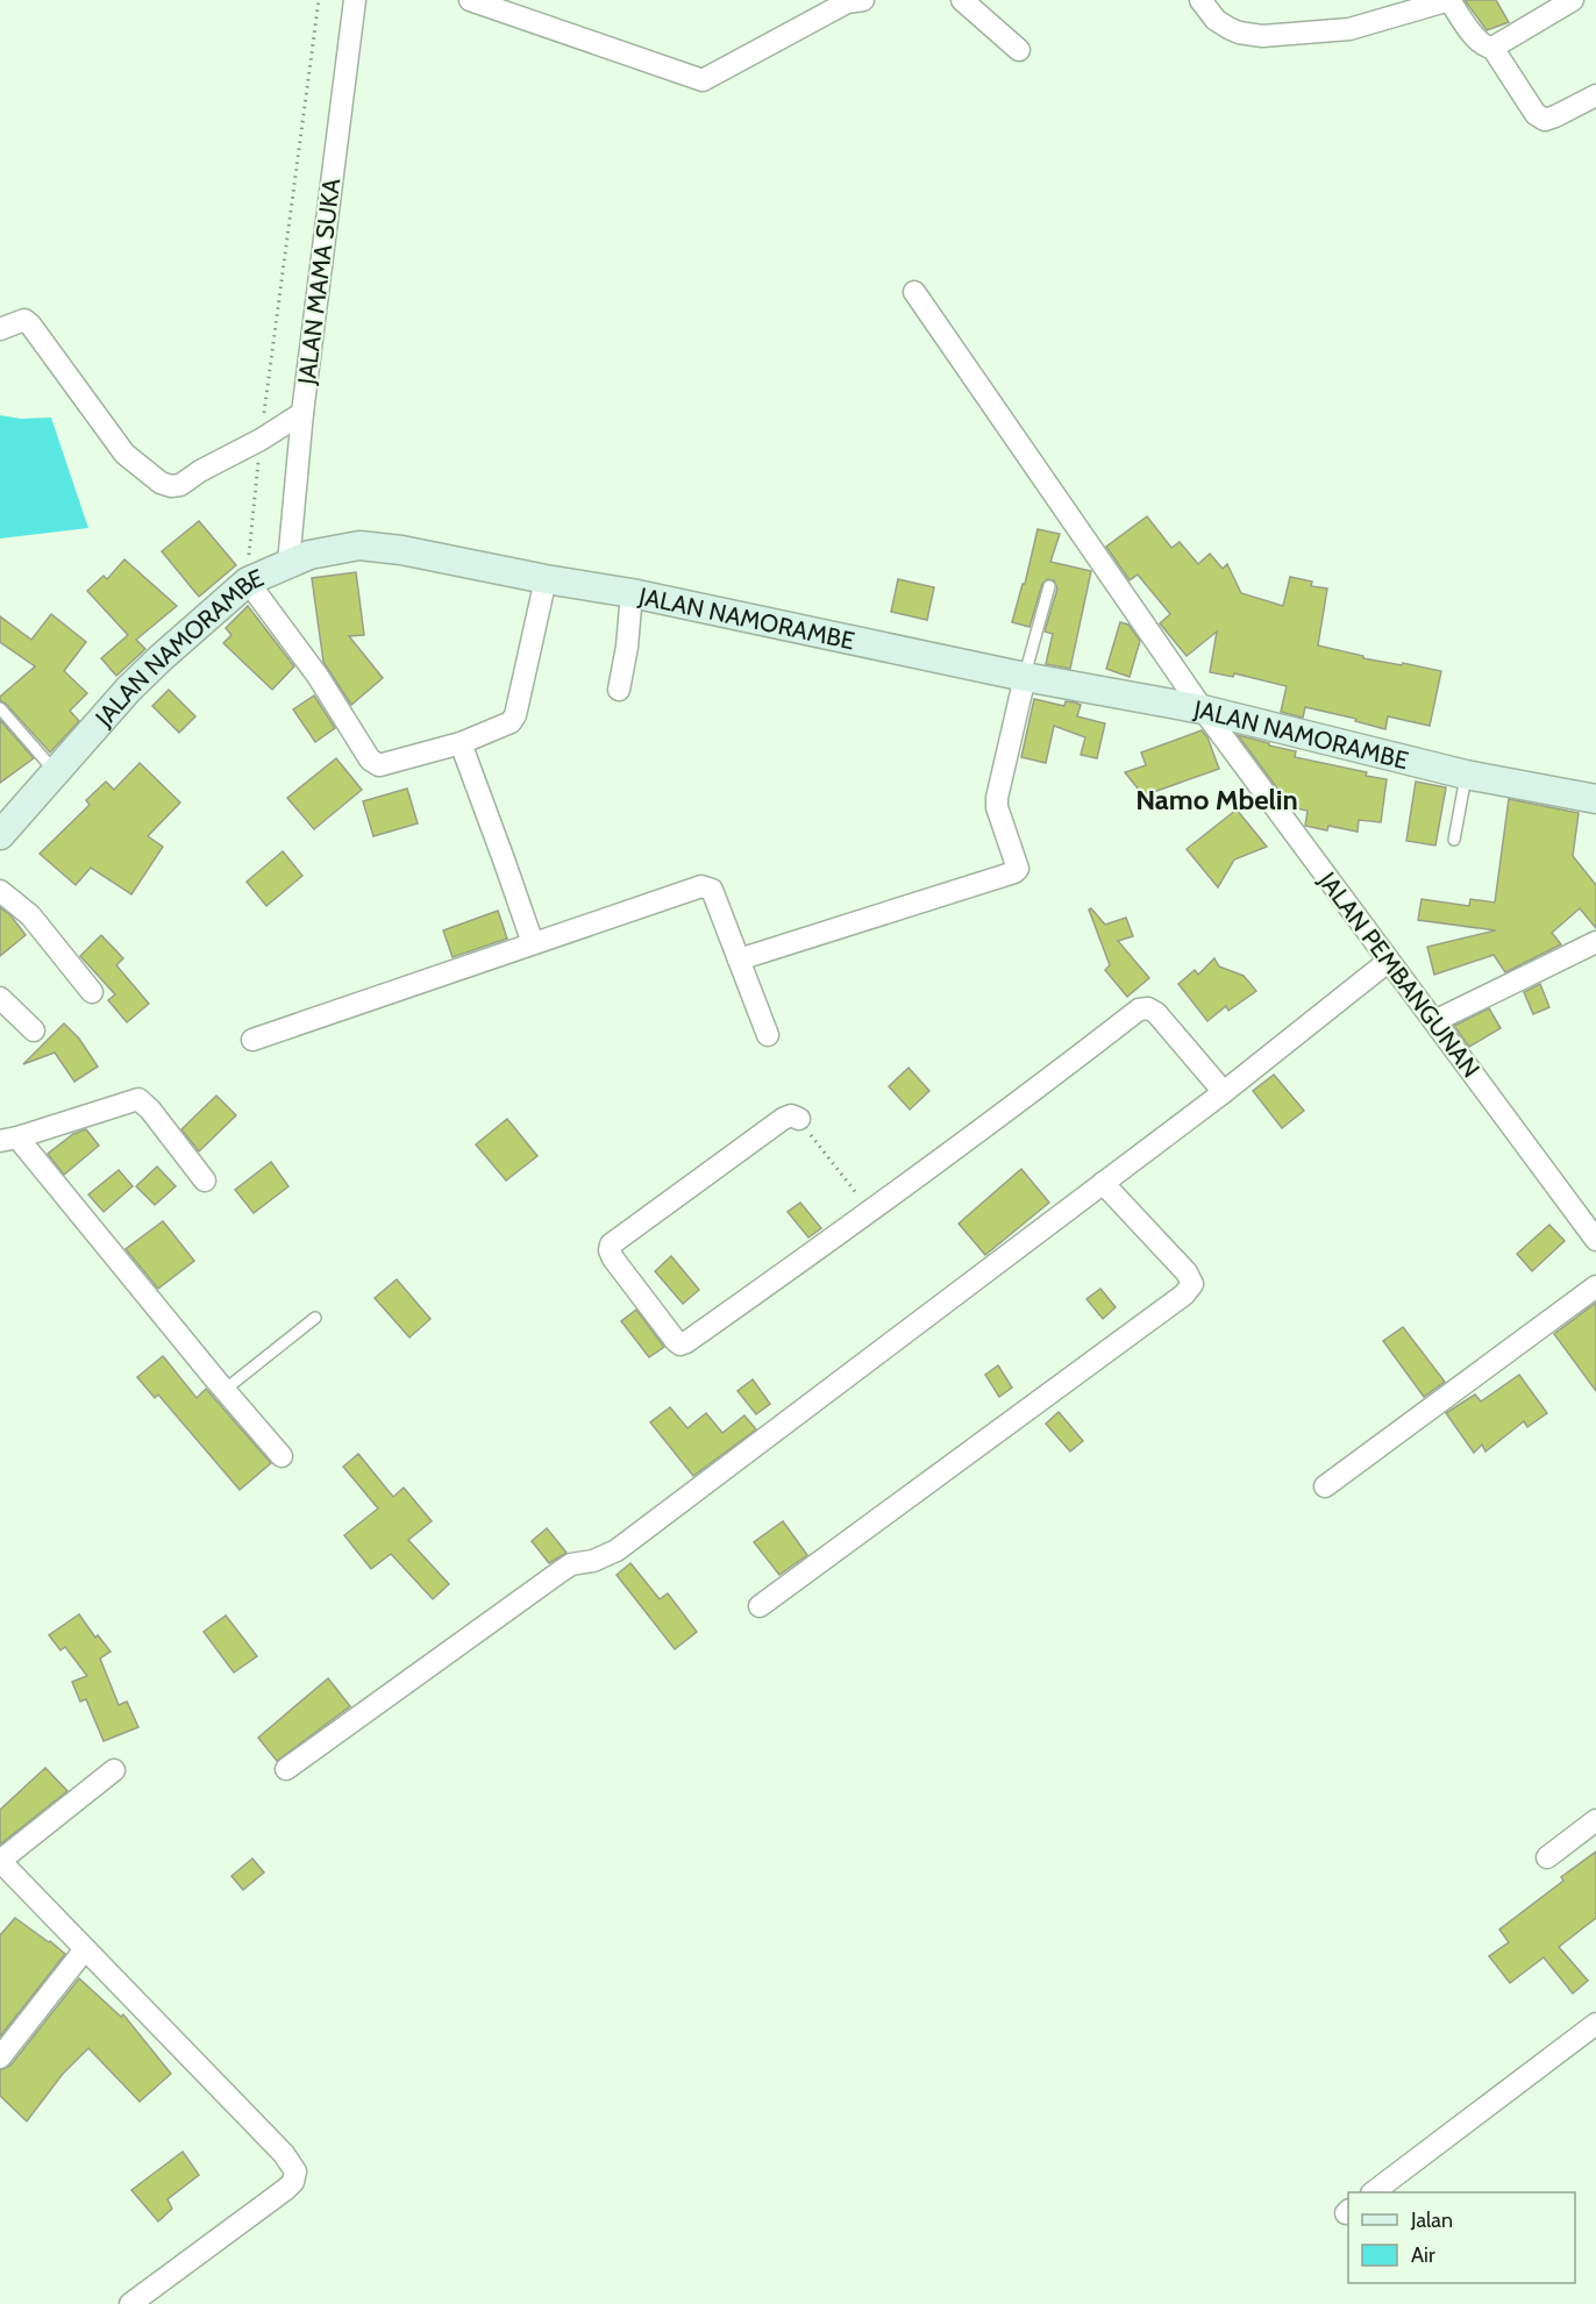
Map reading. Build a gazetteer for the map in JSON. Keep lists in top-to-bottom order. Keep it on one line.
{"streets":{"main road":["JALAN NAMORAMBE"],"street":["JALAN MAMA SUKA","JALAN PEMBANGUNAN"]},"crossings":[["JALAN MAMA SUKA","JALAN NAMORAMBE"],["JALAN NAMORAMBE","JALAN PEMBANGUNAN"]],"districts":["Namo Mbelin"],"legend":["Jalan","Air"]}
